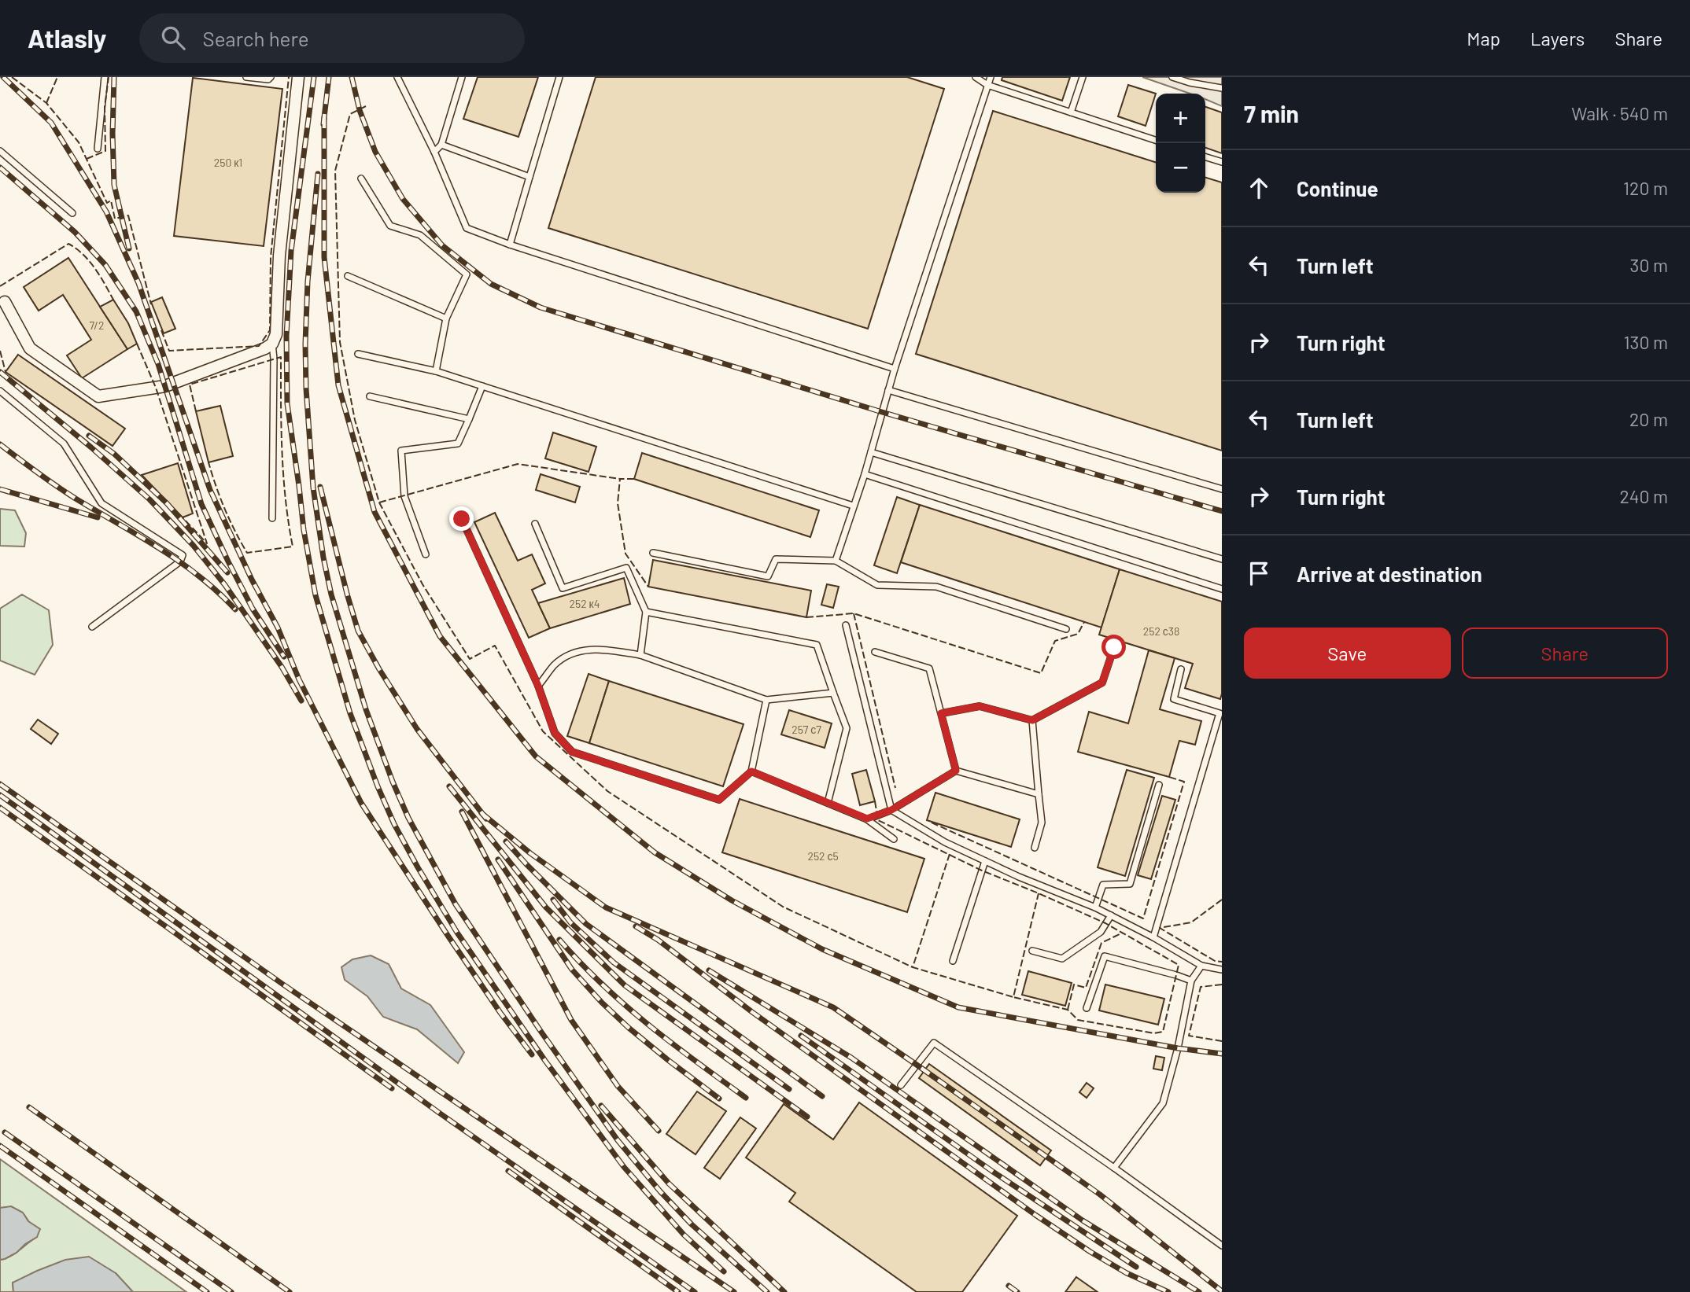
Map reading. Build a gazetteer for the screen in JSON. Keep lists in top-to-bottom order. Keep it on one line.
{"house_numbers":["250 к1","7/2","252 к4","252 с38","257 с7","252 с5"],"page":{"header":"Atlasly","search":"Search here","nav":["Map","Layers","Share"],"heading":["7 min","Walk · 540 m"],"map_buttons":["+","−"],"list":[["Continue","120 m"],["Turn left","30 m"],["Turn right","130 m"],["Turn left","20 m"],["Turn right","240 m"],"Arrive at destination"],"buttons":["Save","Share"]}}
